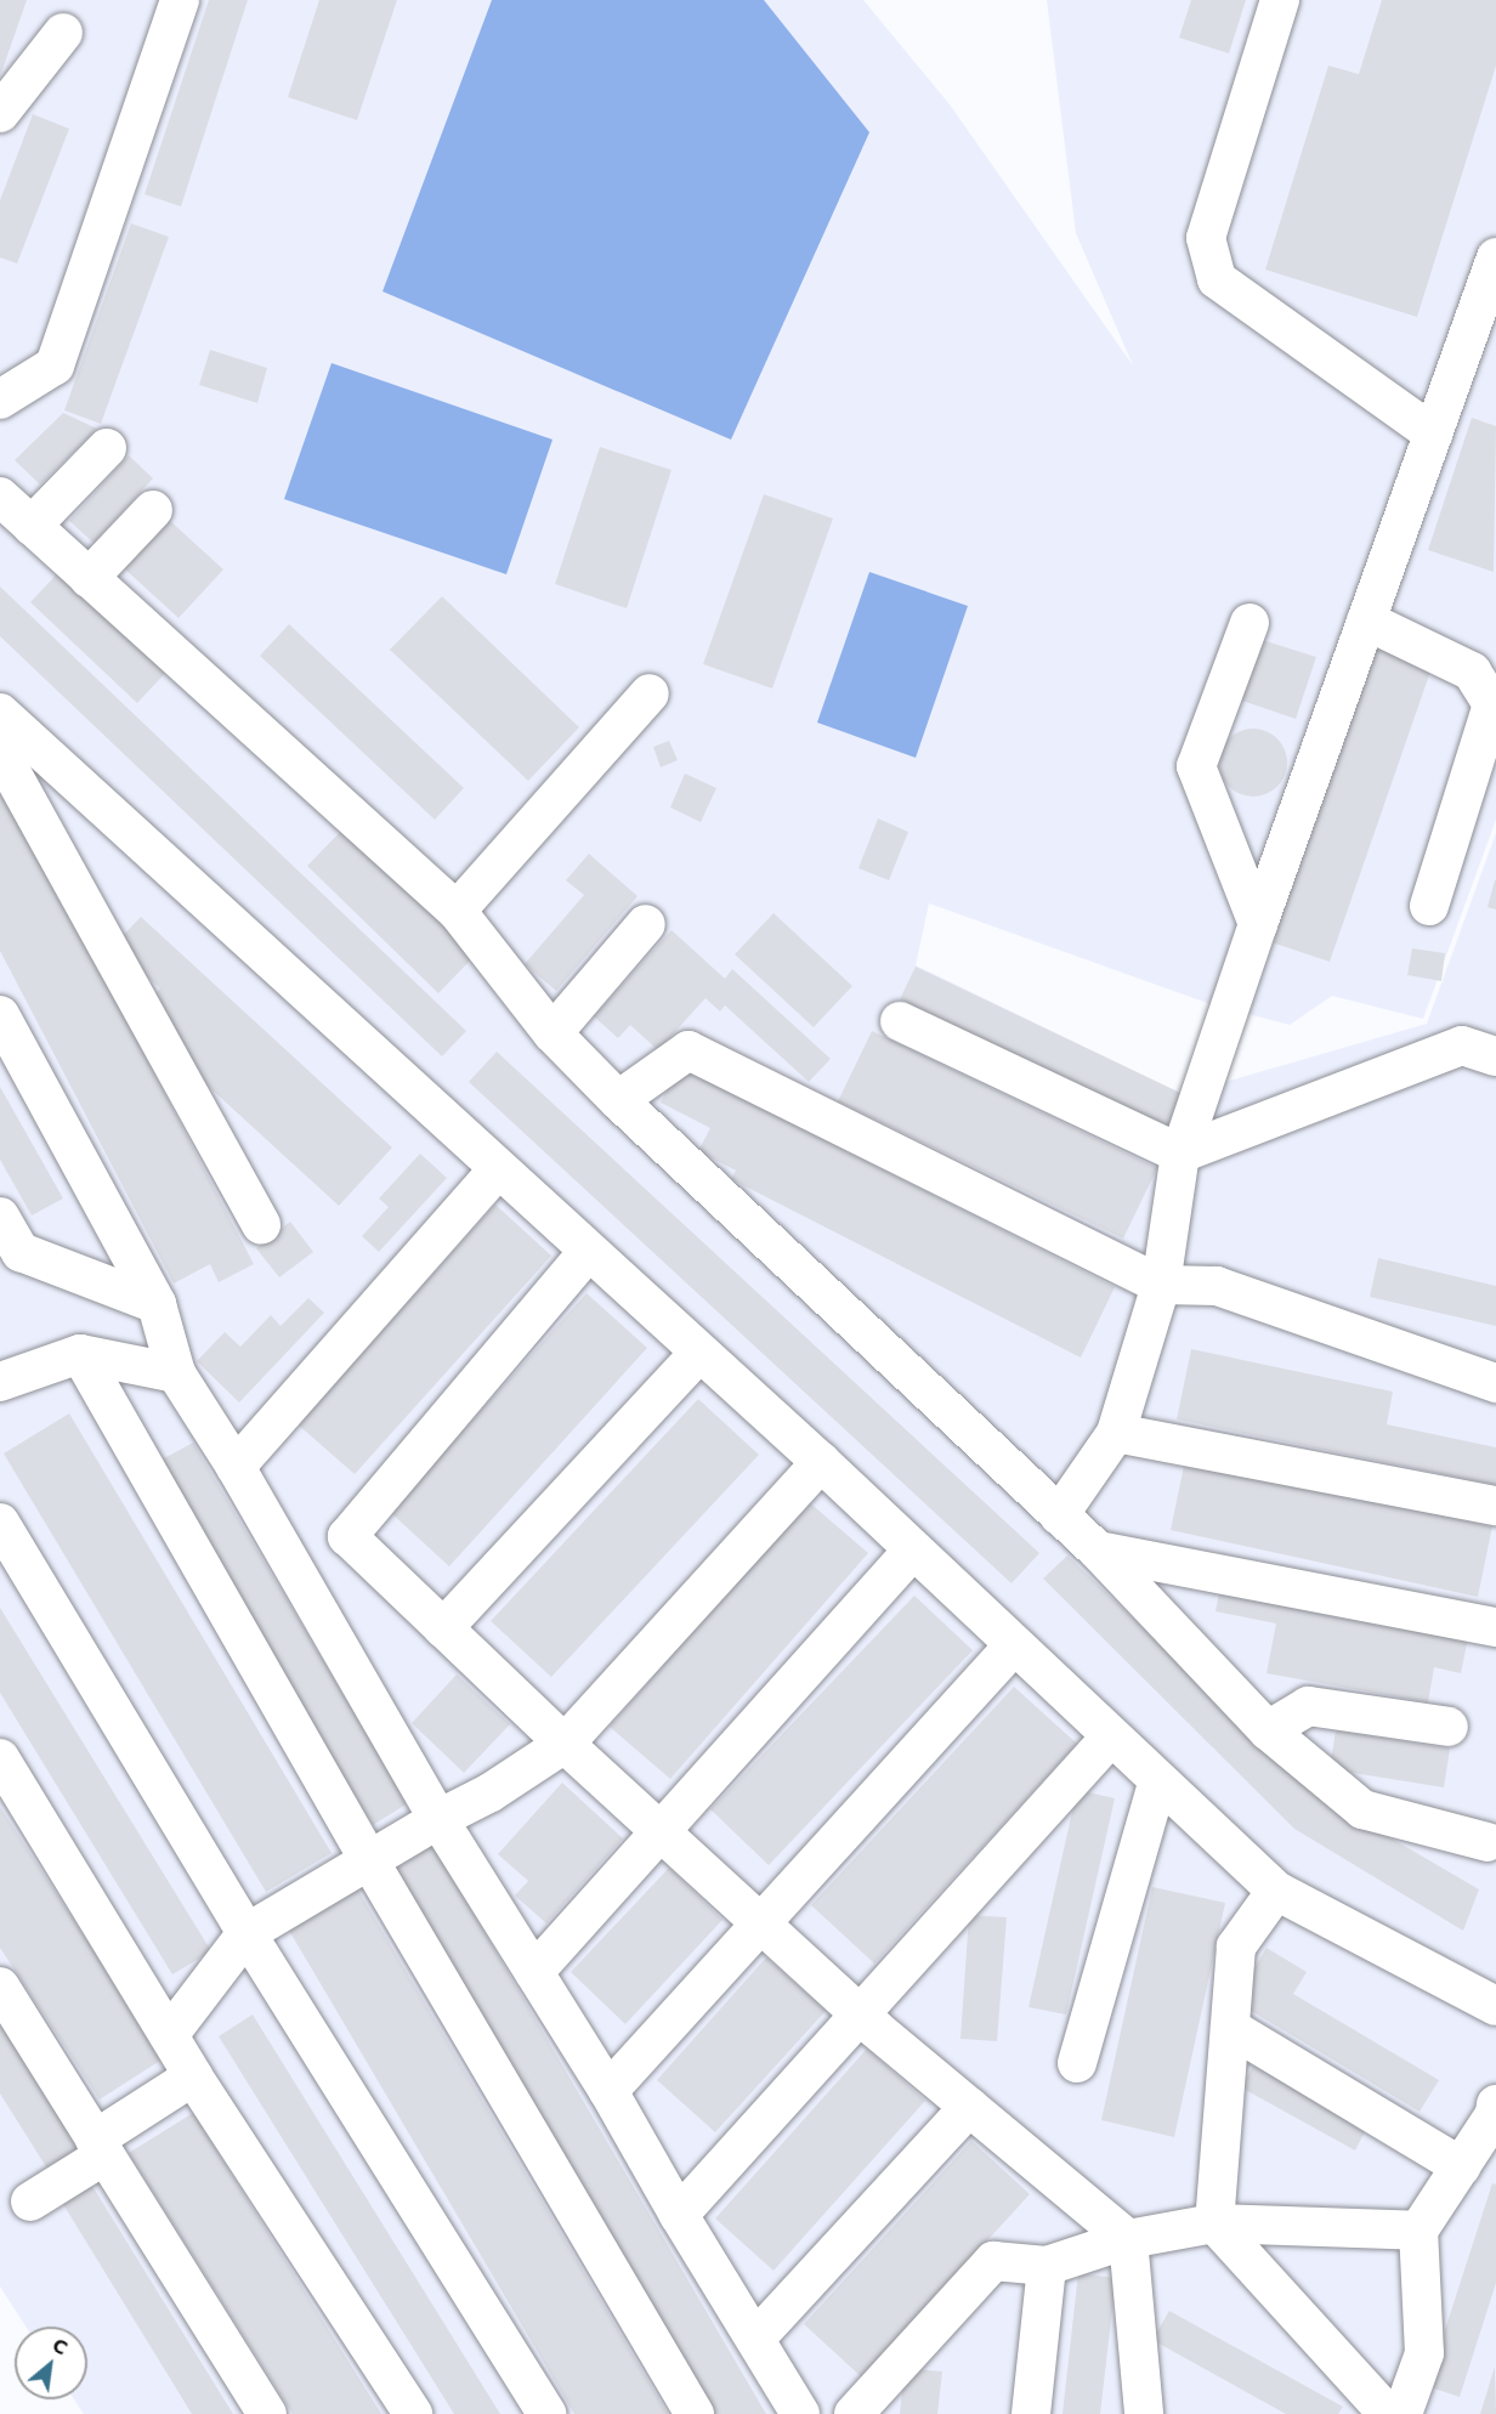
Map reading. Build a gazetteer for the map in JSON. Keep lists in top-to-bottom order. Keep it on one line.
{"north":"top right"}
